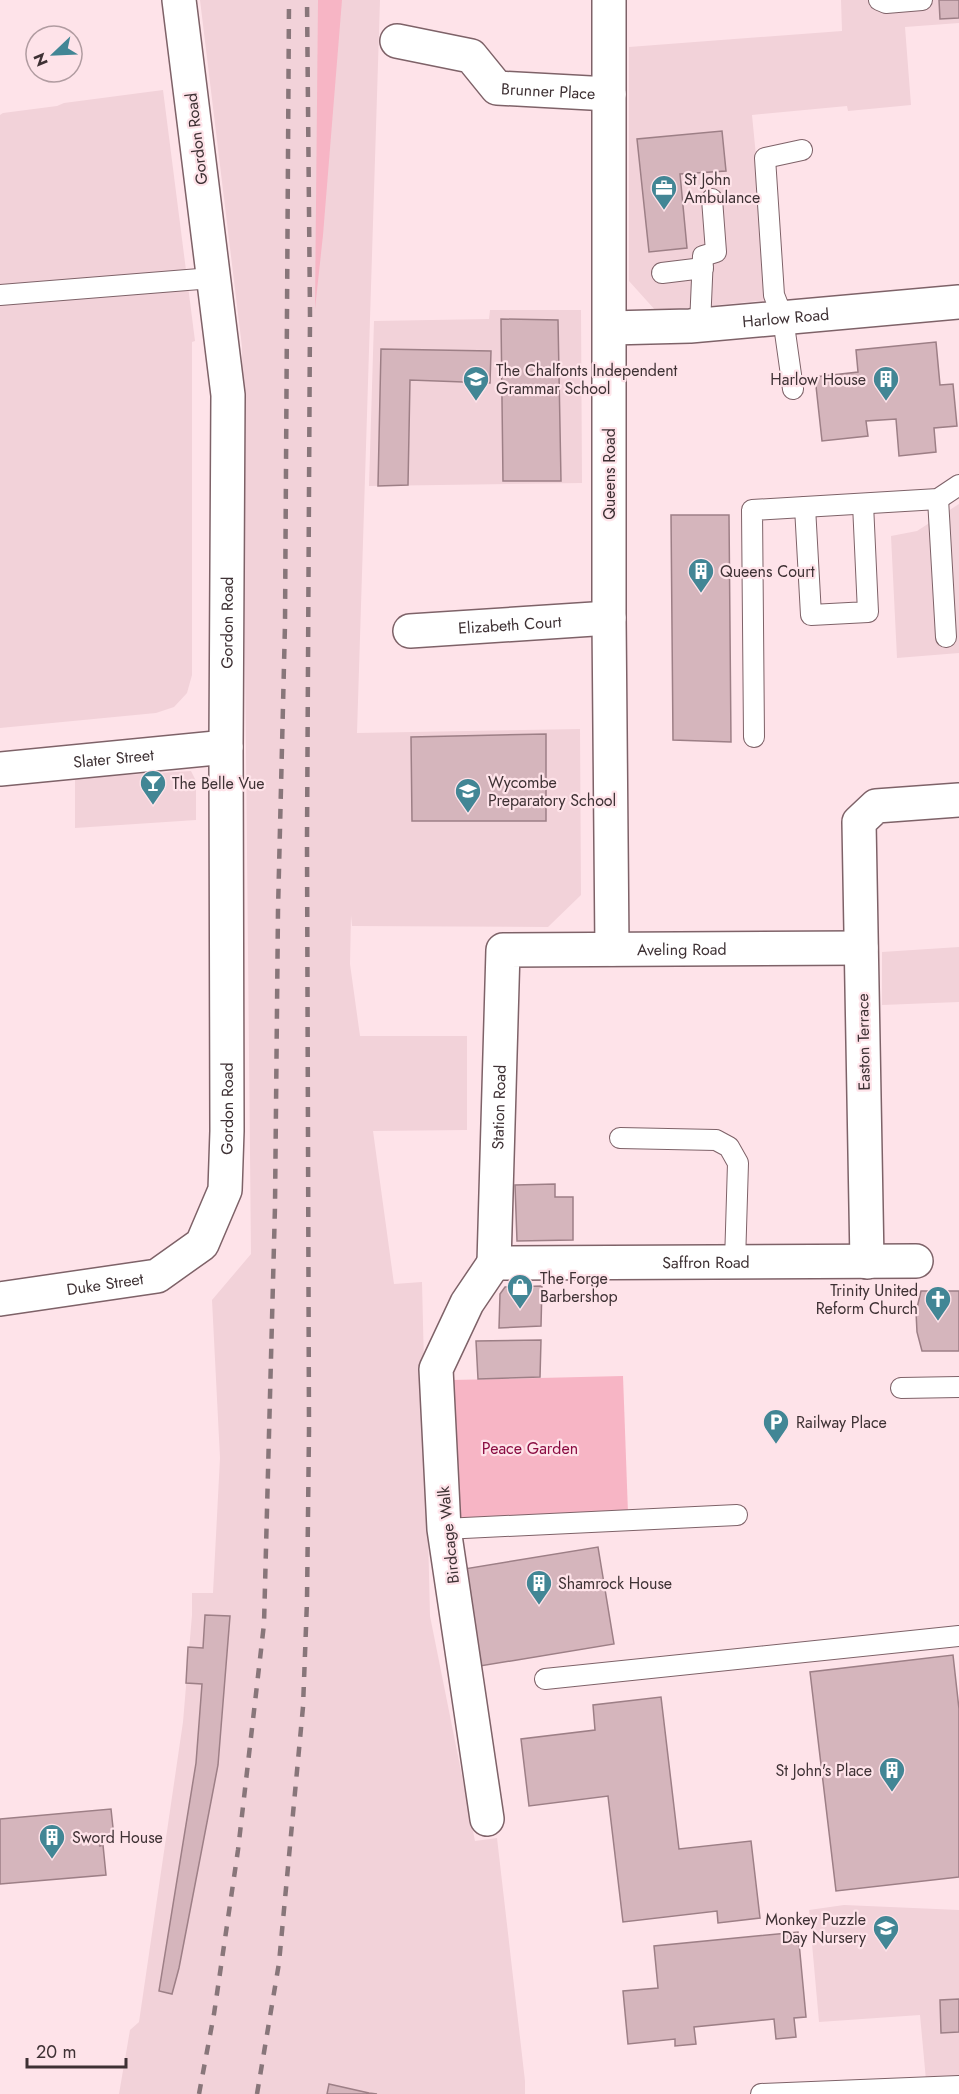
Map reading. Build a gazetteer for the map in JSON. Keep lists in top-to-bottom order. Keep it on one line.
{"streets":{"street":["Brunner Place","Gordon Road","Harlow Road","Queens Road","Elizabeth Court","Slater Street","Aveling Road","Easton Terrace","Station Road","Saffron Road","Duke Street","Birdcage Walk"]},"crossings":[["Brunner Place","Queens Road"],["Gordon Road","Slater Street"],["Gordon Road","Duke Street"],["Harlow Road","Queens Road"],["Queens Road","Elizabeth Court"],["Queens Road","Aveling Road"],["Aveling Road","Easton Terrace"],["Aveling Road","Station Road"],["Easton Terrace","Saffron Road"],["Station Road","Saffron Road"],["Station Road","Birdcage Walk"],["Saffron Road","Birdcage Walk"]],"parks":["Peace Garden"],"places":{"office":["St John Ambulance"],"school or university":["The Chalfonts Independent Grammar School","Wycombe Preparatory School","Monkey Puzzle Day Nursery"],"building":["Harlow House","Queens Court","Shamrock House","St John's Place","Sword House"],"bar":["The Belle Vue"],"shop":["The Forge Barbershop"],"church":["Trinity United Reform Church"],"parking":["Railway Place"]},"scale_bar":"20 m","north":"bottom left"}
